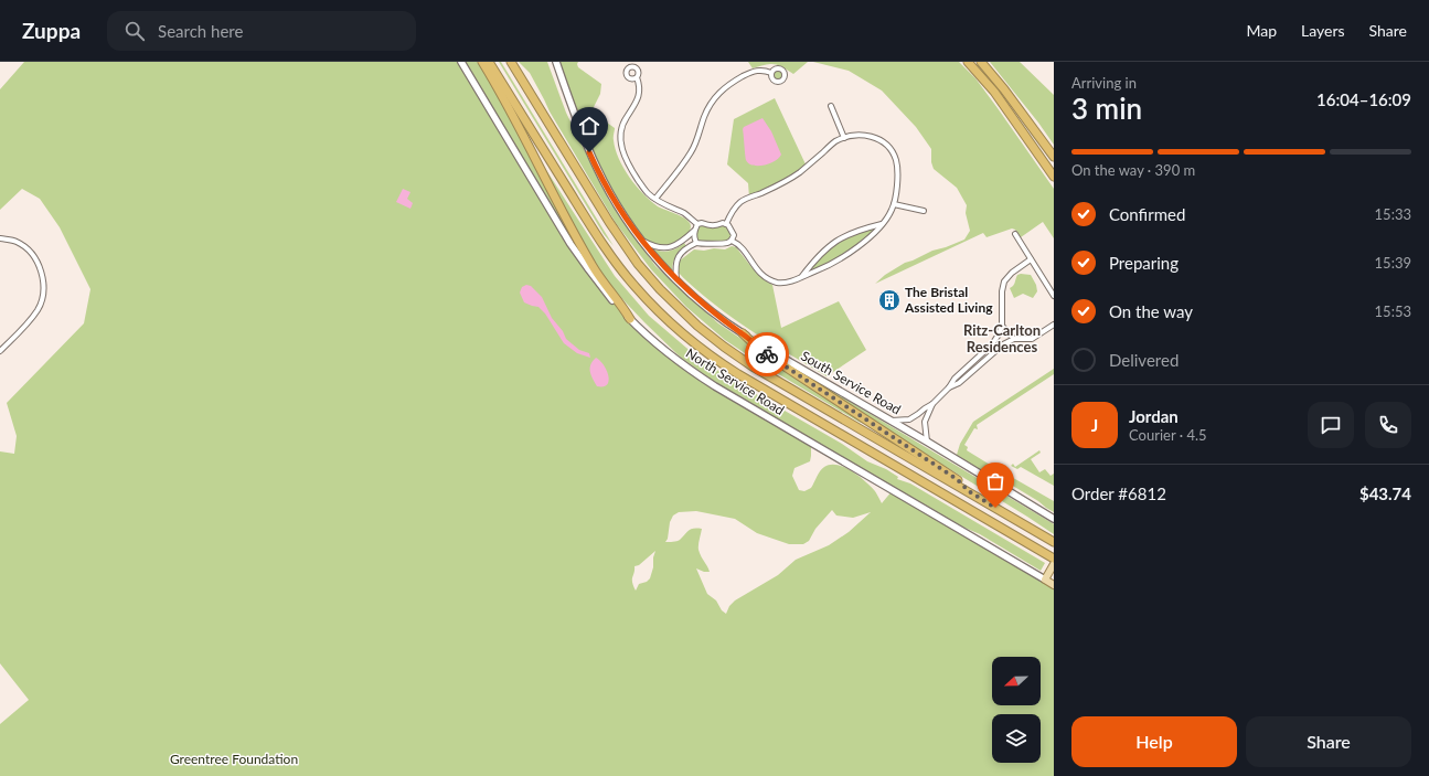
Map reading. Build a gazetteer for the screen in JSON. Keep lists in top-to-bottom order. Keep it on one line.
{"streets":{"main road":["North Service Road","South Service Road"]},"districts":["Ritz-Carlton Residences"],"parks":["Greentree Foundation"],"places":{"building":["The Bristal Assisted Living"]},"north":"left","page":{"header":"Zuppa","search":"Search here","nav":["Map","Layers","Share"],"heading":["3 min","Arriving in","16:04–16:09"],"panel":["Jordan","Courier · 4.5","Order #6812","$43.74"],"bar":"On the way · 390 m","list":[["Confirmed","15:33"],["Preparing","15:39"],["On the way","15:53"],"Delivered"],"round":"J","buttons":["Help","Share"]}}
